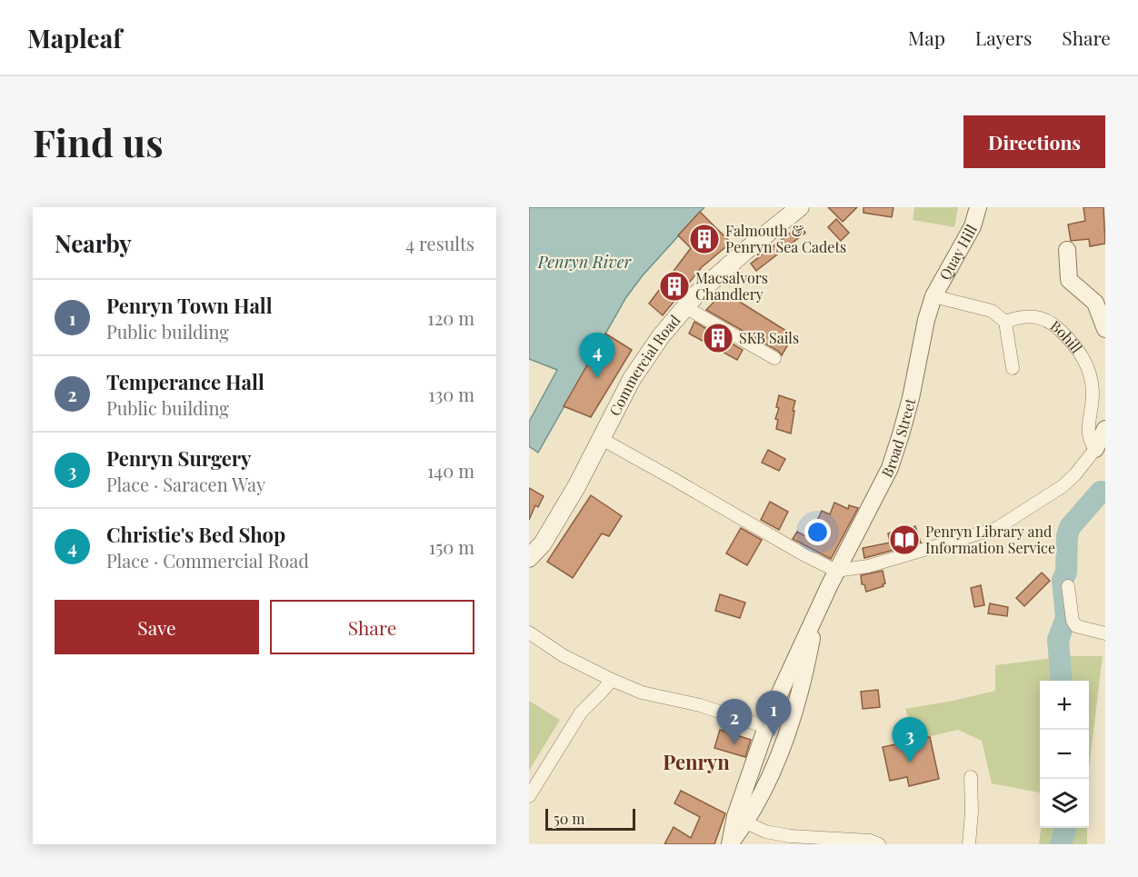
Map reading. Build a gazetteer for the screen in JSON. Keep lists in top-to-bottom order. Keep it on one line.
{"streets":{"main road":["Commercial Road"],"street":["Quay Hill","Bohill","Broad Street"]},"crossings":[["Quay Hill","Broad Street"]],"districts":["Penryn"],"water":["Penryn River"],"places":{"building":["Falmouth & Penryn Sea Cadets","Macsalvors Chandlery","SKB Sails"],"library":["Penryn Library and Information Service"]},"scale_bar":"50 m","page":{"header":"Mapleaf","nav":["Map","Layers","Share"],"buttons":["Directions",["Save","Share"]],"title":"Find us","heading":["Nearby","4 results"],"list":[{"mark":"1","name":"Penryn Town Hall","note":"Public building","value":"120 m"},{"mark":"2","name":"Temperance Hall","note":"Public building","value":"130 m"},{"mark":"3","name":"Penryn Surgery","note":"Place · Saracen Way","value":"140 m"},{"mark":"4","name":"Christie's Bed Shop","note":"Place · Commercial Road","value":"150 m"}],"pins":["4","1","2","3"],"map_buttons":["+","−"],"scale":"50 m"}}
